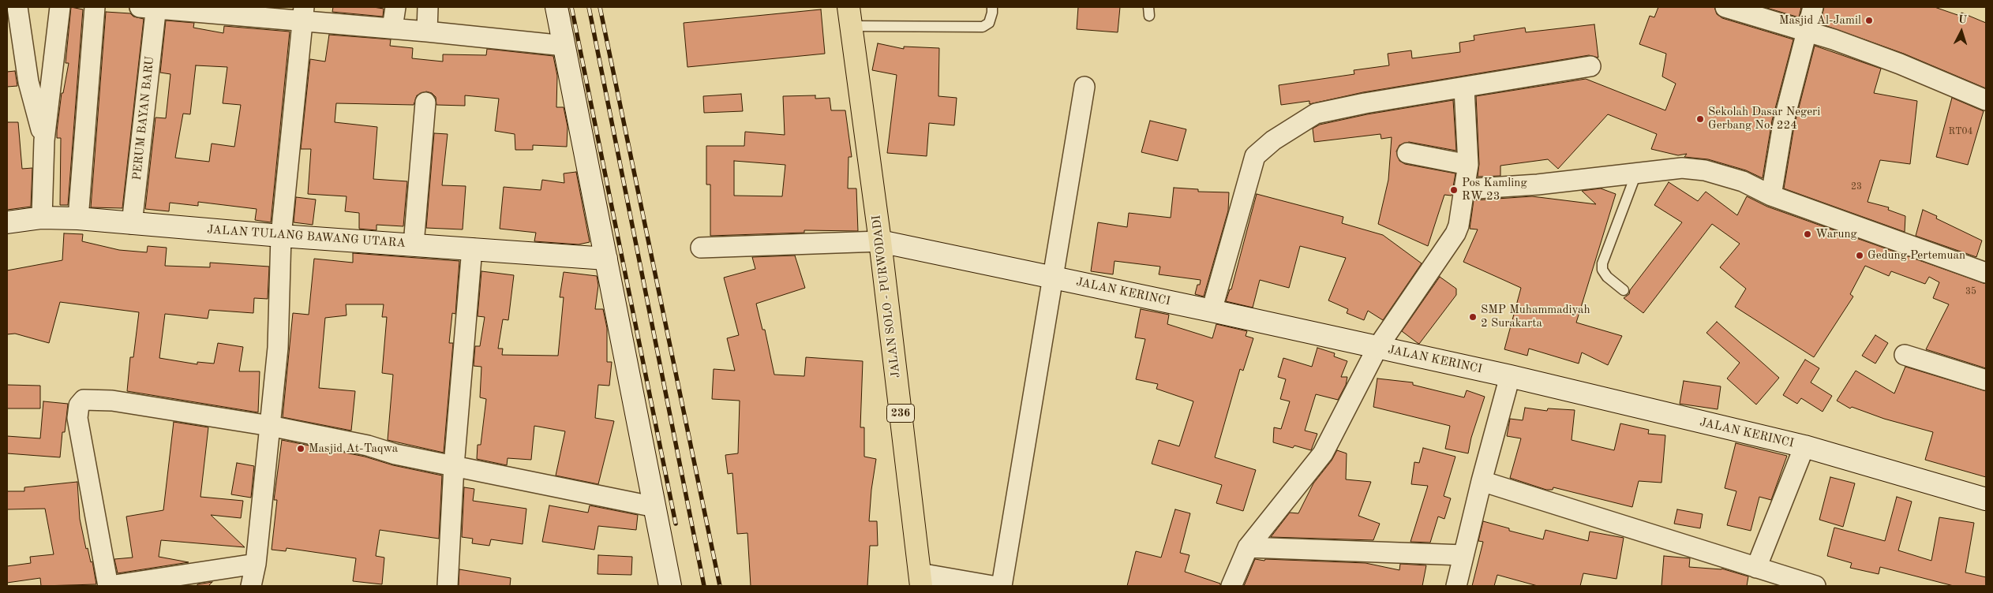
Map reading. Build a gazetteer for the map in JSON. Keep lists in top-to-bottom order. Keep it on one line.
{"streets":{"main road":["JALAN SOLO - PURWODADI","236"],"street":["PERUM BAYAN BARU","JALAN TULANG BAWANG UTARA","JALAN KERINCI"]},"crossings":[["PERUM BAYAN BARU","JALAN TULANG BAWANG UTARA"],["JALAN KERINCI","JALAN SOLO - PURWODADI"]],"places":["Masjid Al-Jamil","Sekolah Dasar Negeri Gerbang No. 224","Pos Kamling RW 23","Warung","Gedung Pertemuan","SMP Muhammadiyah 2 Surakarta","Masjid At-Taqwa"],"house_numbers":["RT04","23","35"],"north":"top"}
